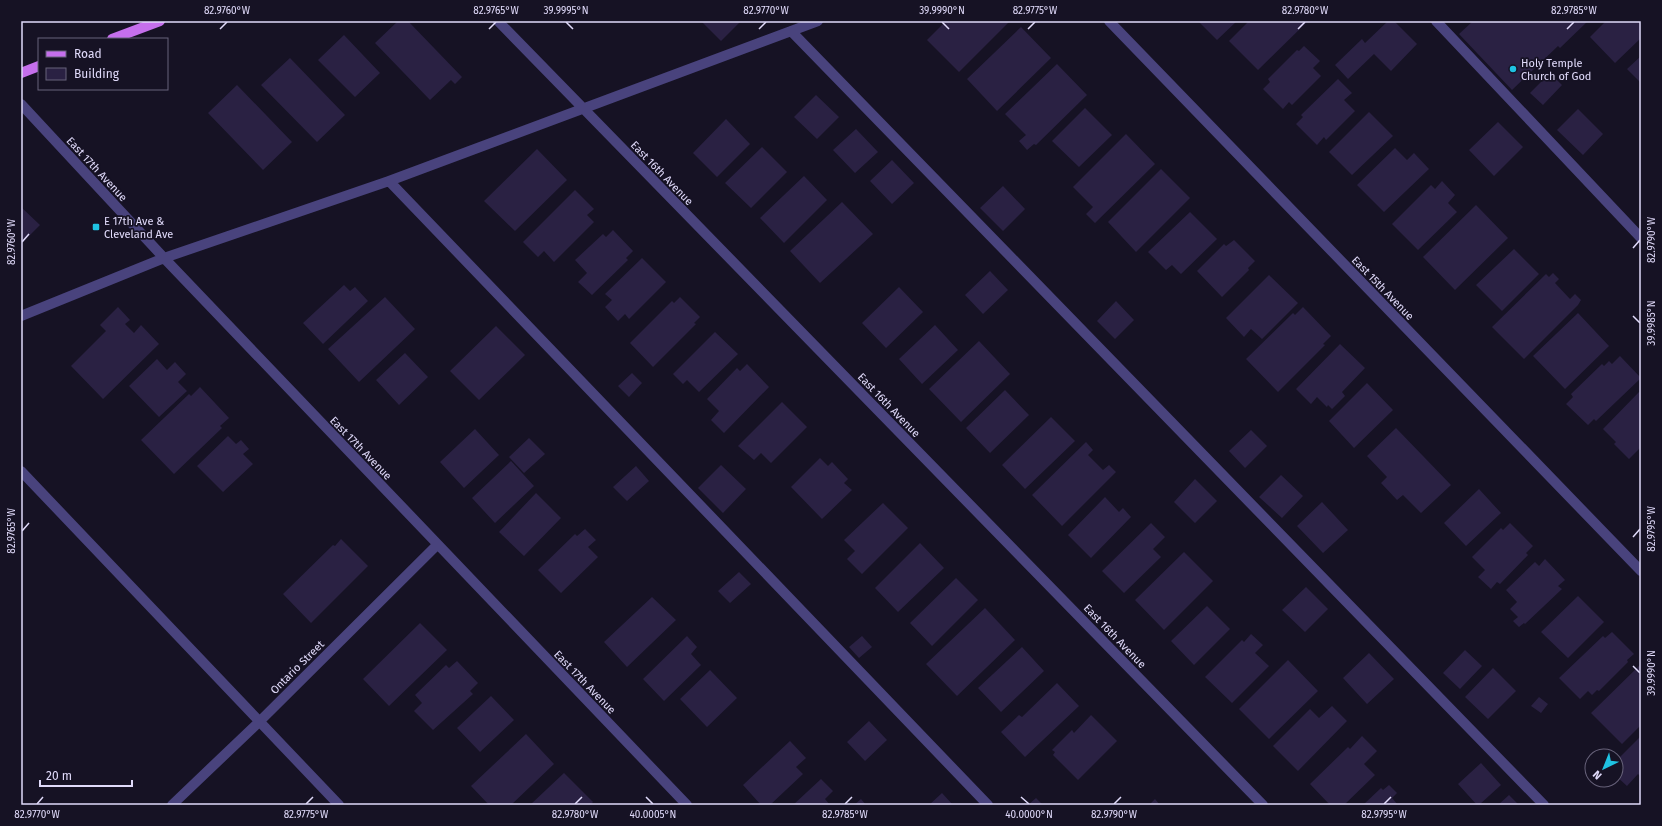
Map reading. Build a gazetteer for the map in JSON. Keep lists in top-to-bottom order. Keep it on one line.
{"streets":{"street":["East 17th Avenue","East 16th Avenue","East 15th Avenue","Ontario Street"]},"crossings":[["East 17th Avenue","Ontario Street"]],"places":{"other":["Holy Temple Church of God"],"transit":["E 17th Ave & Cleveland Ave"]},"legend":["Road","Building"],"scale_bar":"20 m","north":"bottom left","coordinates":["82.9760°W","82.9765°W","39.9995°N","82.9770°W","39.9990°N","82.9775°W","82.9780°W","82.9785°W","82.9790°W","39.9985°N","82.9795°W","40.0005°N","40.0000°N"]}
